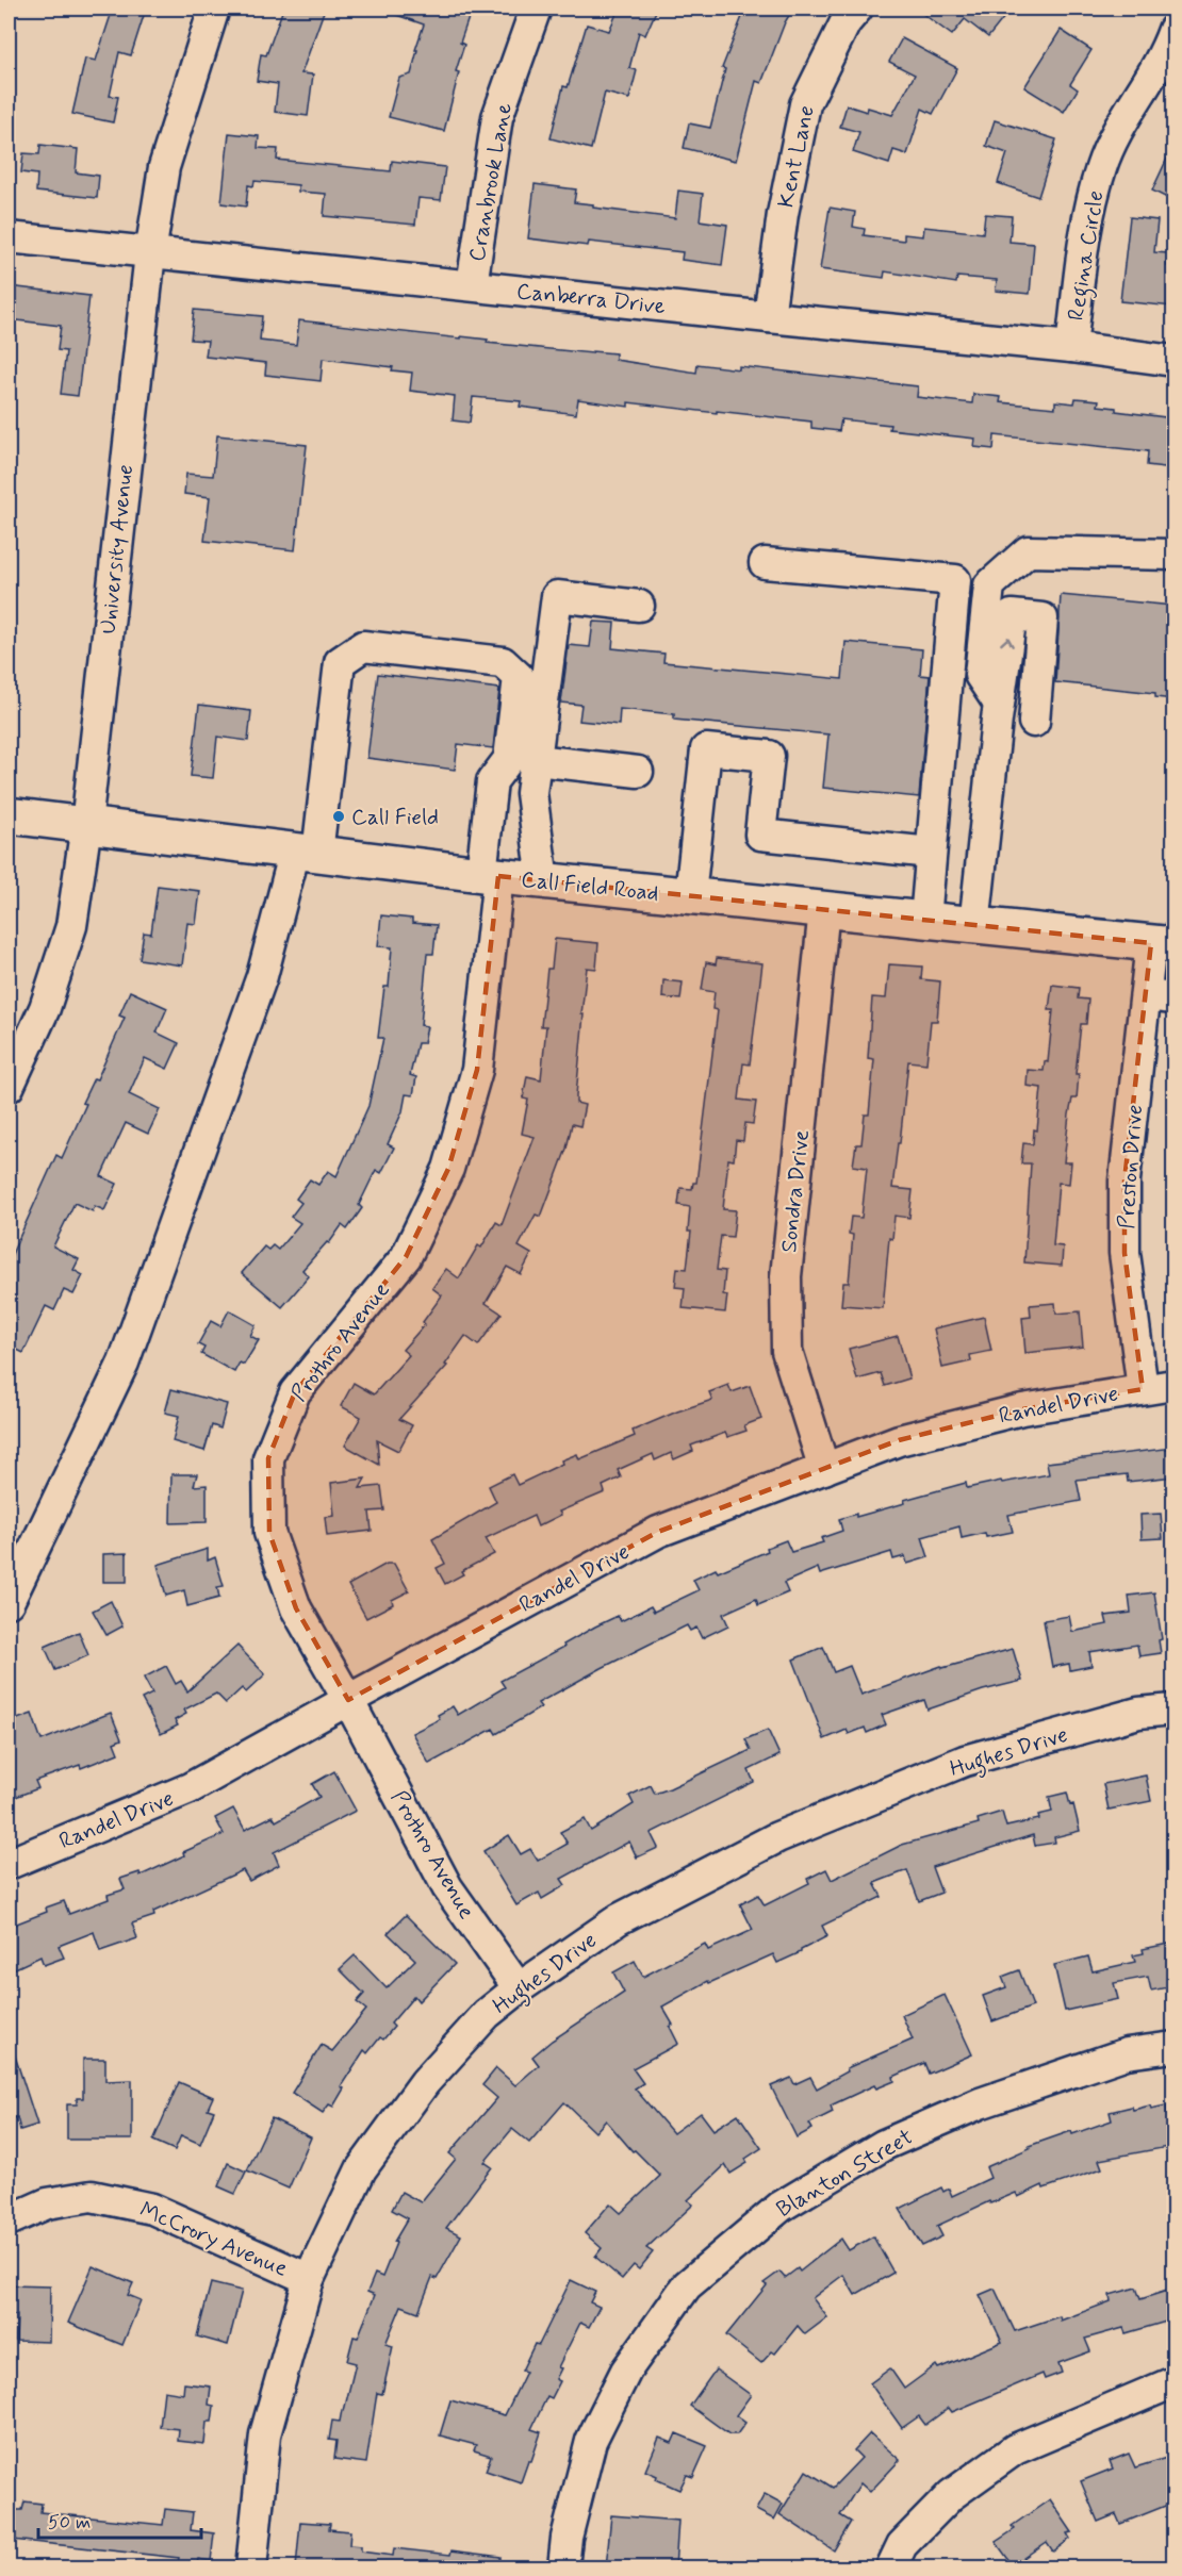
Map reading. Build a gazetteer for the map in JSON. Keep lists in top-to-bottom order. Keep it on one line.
{"streets":{"main road":["Call Field Road"],"street":["Kent Lane","Cranbrook Lane","Regina Circle","Canberra Drive","University Avenue","Preston Drive","Sondra Drive","Prothro Avenue","Randel Drive","Hughes Drive","Blanton Street","McCrory Avenue"]},"crossings":[["Kent Lane","Canberra Drive"],["Cranbrook Lane","Canberra Drive"],["Regina Circle","Canberra Drive"],["Canberra Drive","University Avenue"],["University Avenue","Call Field Road"],["Call Field Road","Preston Drive"],["Call Field Road","Sondra Drive"],["Call Field Road","Prothro Avenue"],["Preston Drive","Randel Drive"],["Sondra Drive","Randel Drive"],["Prothro Avenue","Randel Drive"],["Prothro Avenue","Hughes Drive"],["Hughes Drive","McCrory Avenue"]],"places":["Call Field"],"scale_bar":"50 m"}
